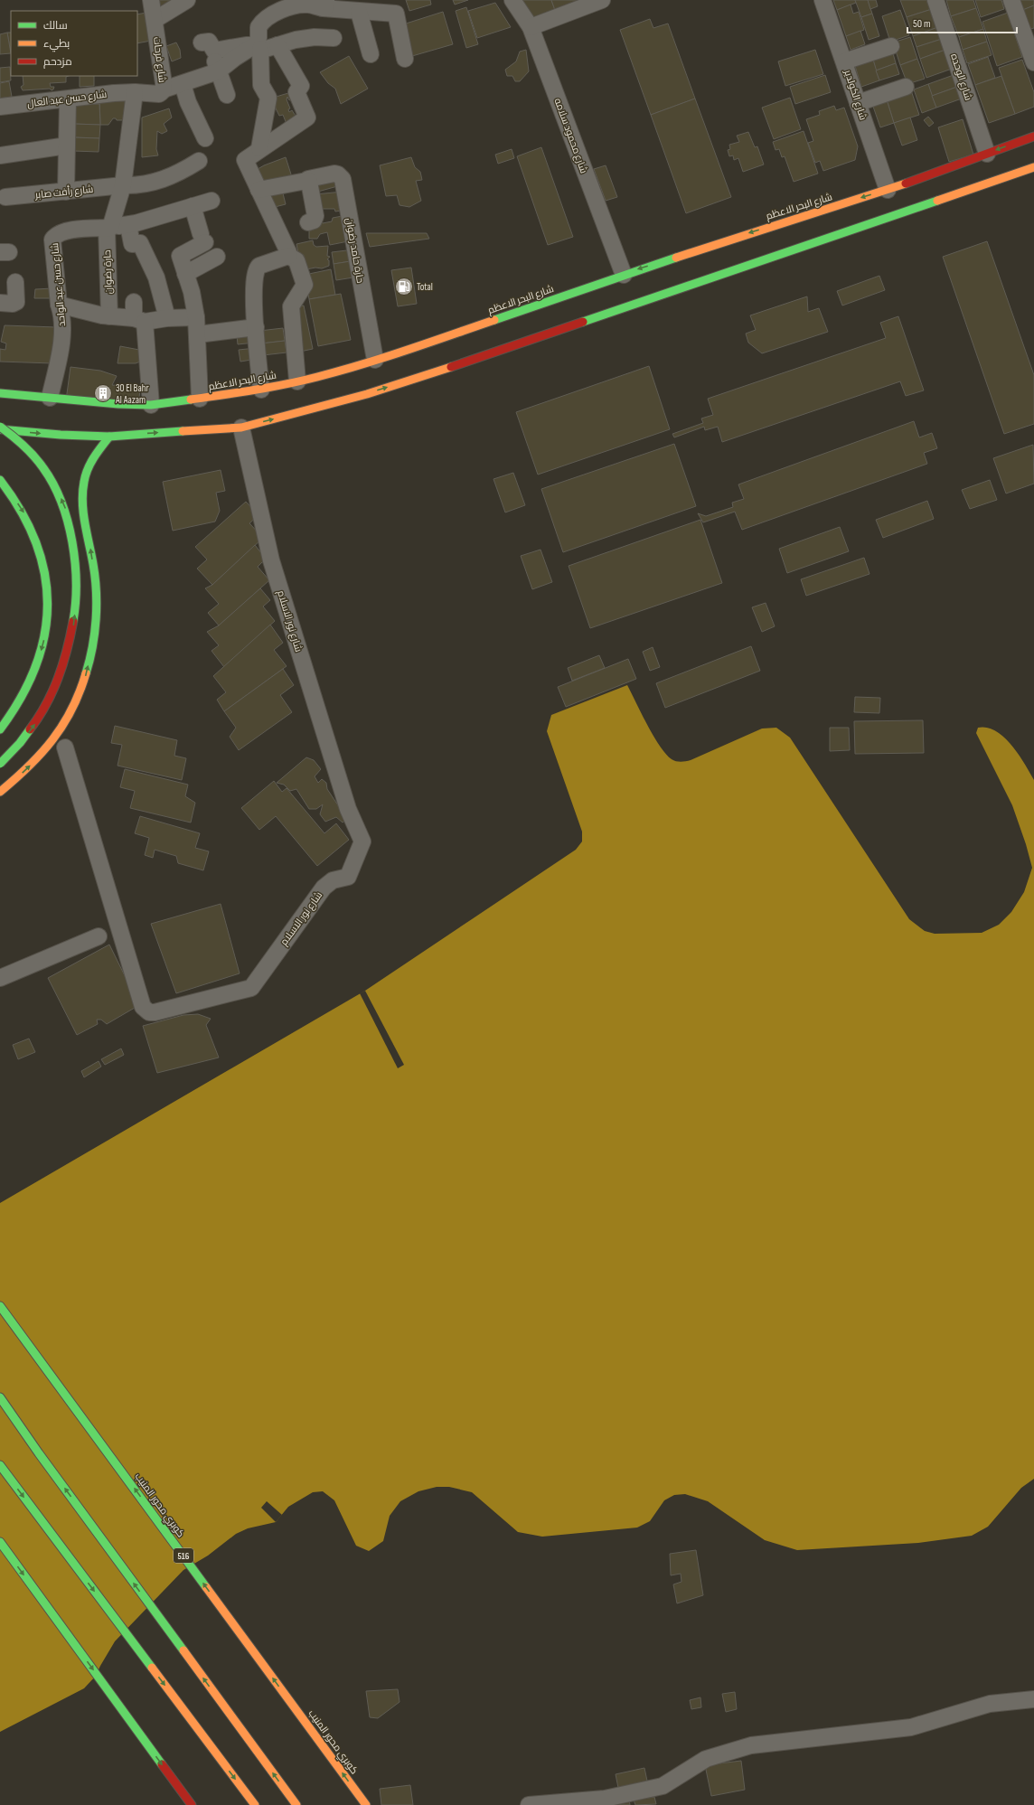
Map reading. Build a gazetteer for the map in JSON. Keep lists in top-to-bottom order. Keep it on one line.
{"streets":{"main road":["شارع البحر الاعظم","كوبري محور المنيب","516"],"street":["شارع فرحات","شارع الوحده","شارع الكولدير","شارع حسن عبد العال","شارع محمود سلامه","شارع رأفت صابر","حارة حامد رضوان","حارة رضوان","شارع حسن عبد الواحد","شارع نور الاسلام"]},"crossings":[["شارع فرحات","شارع حسن عبد العال"],["شارع الوحده","شارع البحر الاعظم"],["شارع الكولدير","شارع البحر الاعظم"],["شارع محمود سلامه","شارع البحر الاعظم"],["شارع البحر الاعظم","حارة حامد رضوان"],["شارع البحر الاعظم","شارع حسن عبد الواحد"],["حارة رضوان","شارع حسن عبد الواحد"]],"places":{"fuel station":["Total"],"building":["30 El Bahr Al Aazam"]},"legend":["سالك","بطيء","مزدحم"],"scale_bar":"50 m"}
